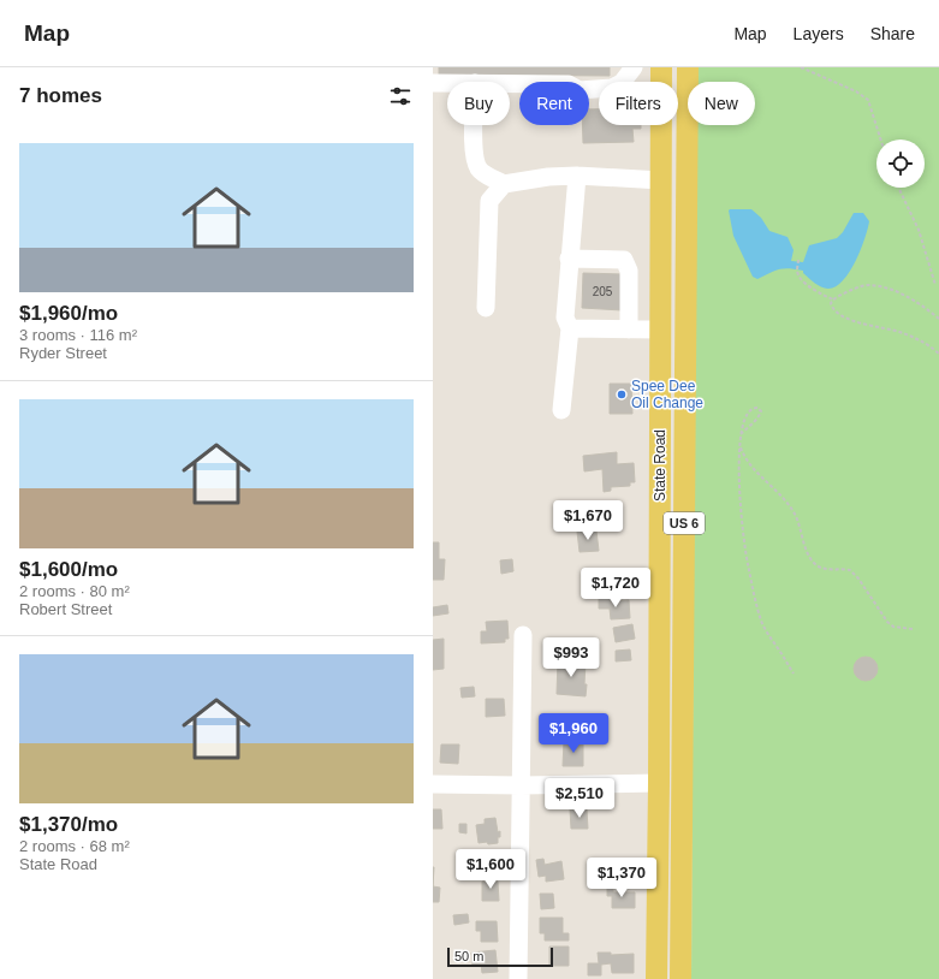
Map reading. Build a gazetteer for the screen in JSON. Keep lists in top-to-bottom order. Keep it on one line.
{"streets":{"main road":["State Road","US 6"]},"places":["Spee Dee Oil Change"],"house_numbers":["205"],"scale_bar":"50 m","page":{"header":"Map","nav":["Map","Layers","Share"],"heading":"7 homes","chip":["Buy","Rent","Filters","New"],"list":[{"name":"$1,960/mo","note":"3 rooms · 116 m² · Ryder Street"},{"name":"$1,600/mo","note":"2 rooms · 80 m² · Robert Street"},{"name":"$1,370/mo","note":"2 rooms · 68 m² · State Road"}],"price":["$1,670","$1,720","$993","$1,960","$2,510","$1,600","$1,370"],"scale":"50 m"}}
